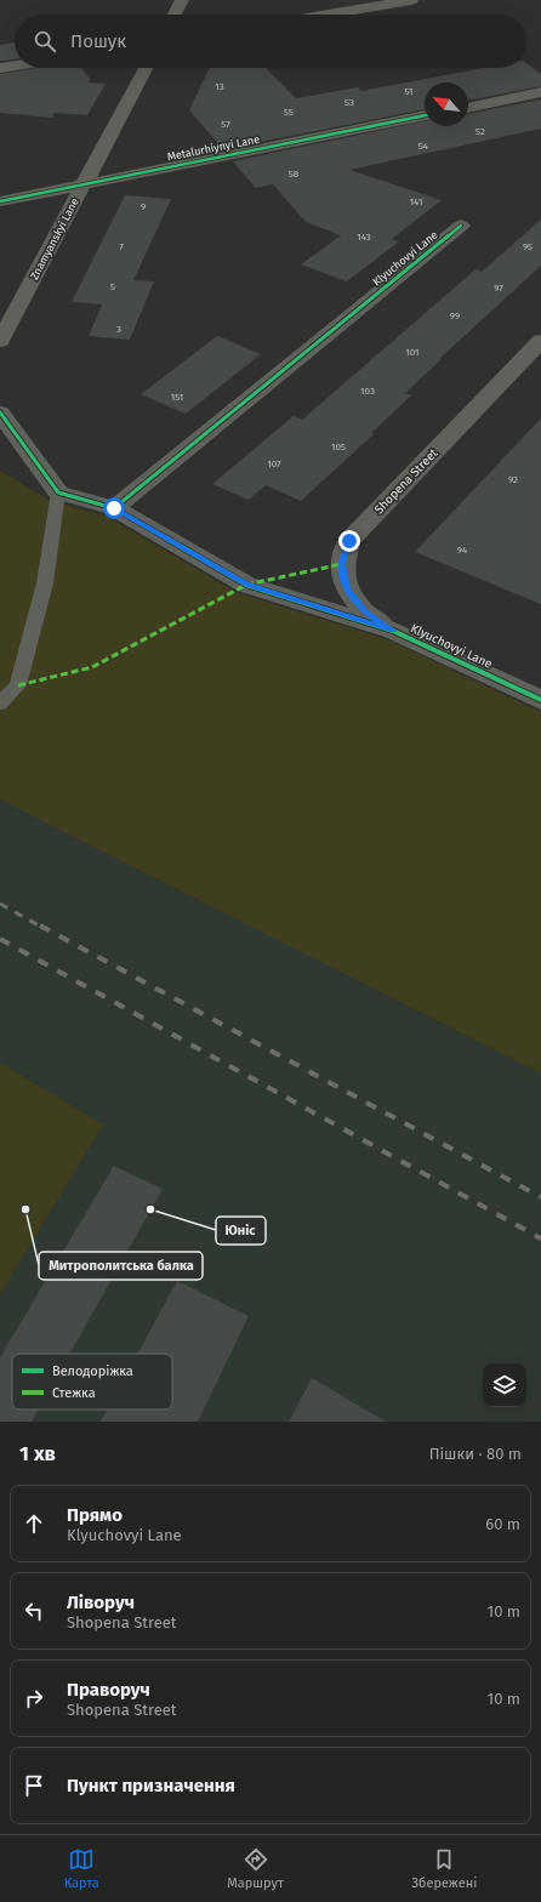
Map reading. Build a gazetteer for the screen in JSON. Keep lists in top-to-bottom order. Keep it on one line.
{"streets":{"street":["Metalurhiynyi Lane","Znamyanskyi Lane","Klyuchovyi Lane","Shopena Street"]},"crossings":[["Metalurhiynyi Lane","Znamyanskyi Lane"],["Klyuchovyi Lane","Shopena Street"]],"places":["Митрополитська балка","Юніс"],"house_numbers":["13","51","53","55","57","52","54","58","141","9","143","7","95","5","97","99","3","101","103","151","105","107","92","94"],"legend":["Велодоріжка","Стежка"],"north":"top left","page":{"search":"Пошук","heading":["1 хв","Пішки · 80 m"],"list":[["Прямо","Klyuchovyi Lane","60 m"],["Ліворуч","Shopena Street","10 m"],["Праворуч","Shopena Street","10 m"],"Пункт призначення"],"nav":["Карта","Маршрут","Збережені"]}}
